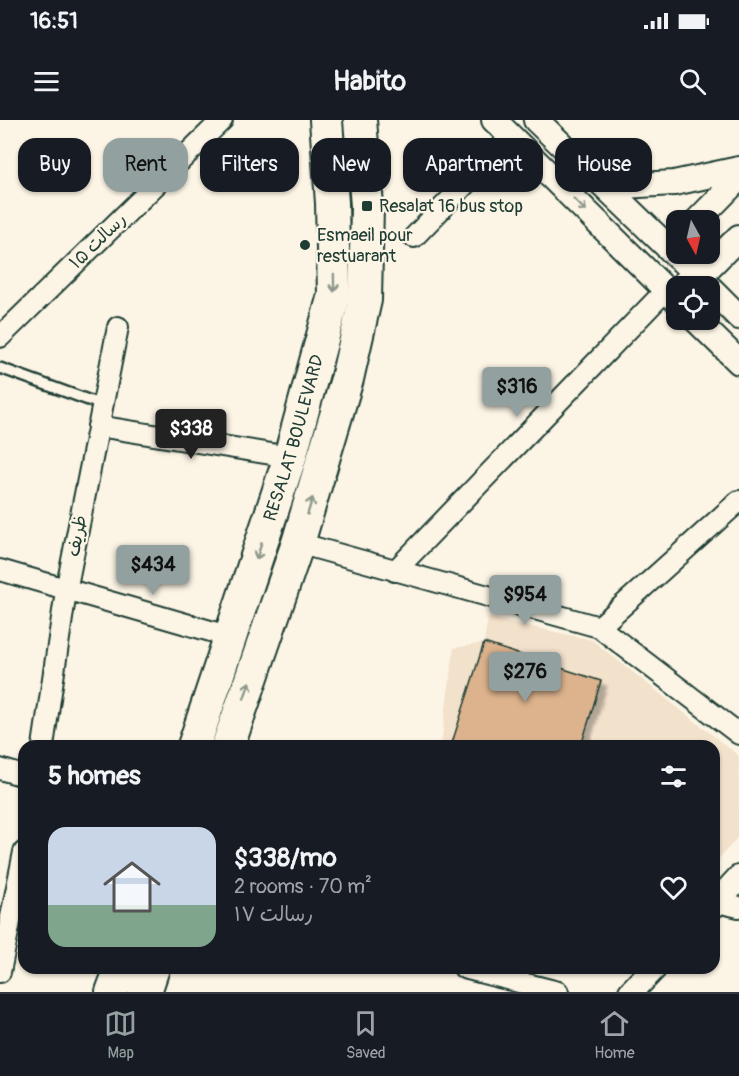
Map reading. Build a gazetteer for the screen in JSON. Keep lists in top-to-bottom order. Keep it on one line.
{"streets":{"main road":["RESALAT BOULEVARD"],"street":["رسالت ۱۵","ظریف"]},"places":{"transit":["Resalat 16 bus stop"],"other":["Esmaeil pour restuarant"]},"north":"bottom","page":{"status":"16:51","header":"Habito","chip":["Buy","Rent","Filters","New","Apartment","House"],"price":["$316","$338","$434","$954","$276"],"heading":"5 homes","list":[{"name":"$338/mo","note":"2 rooms · 70 m² · رسالت ۱۷"}],"tabs":["Map","Saved","Home"]}}
